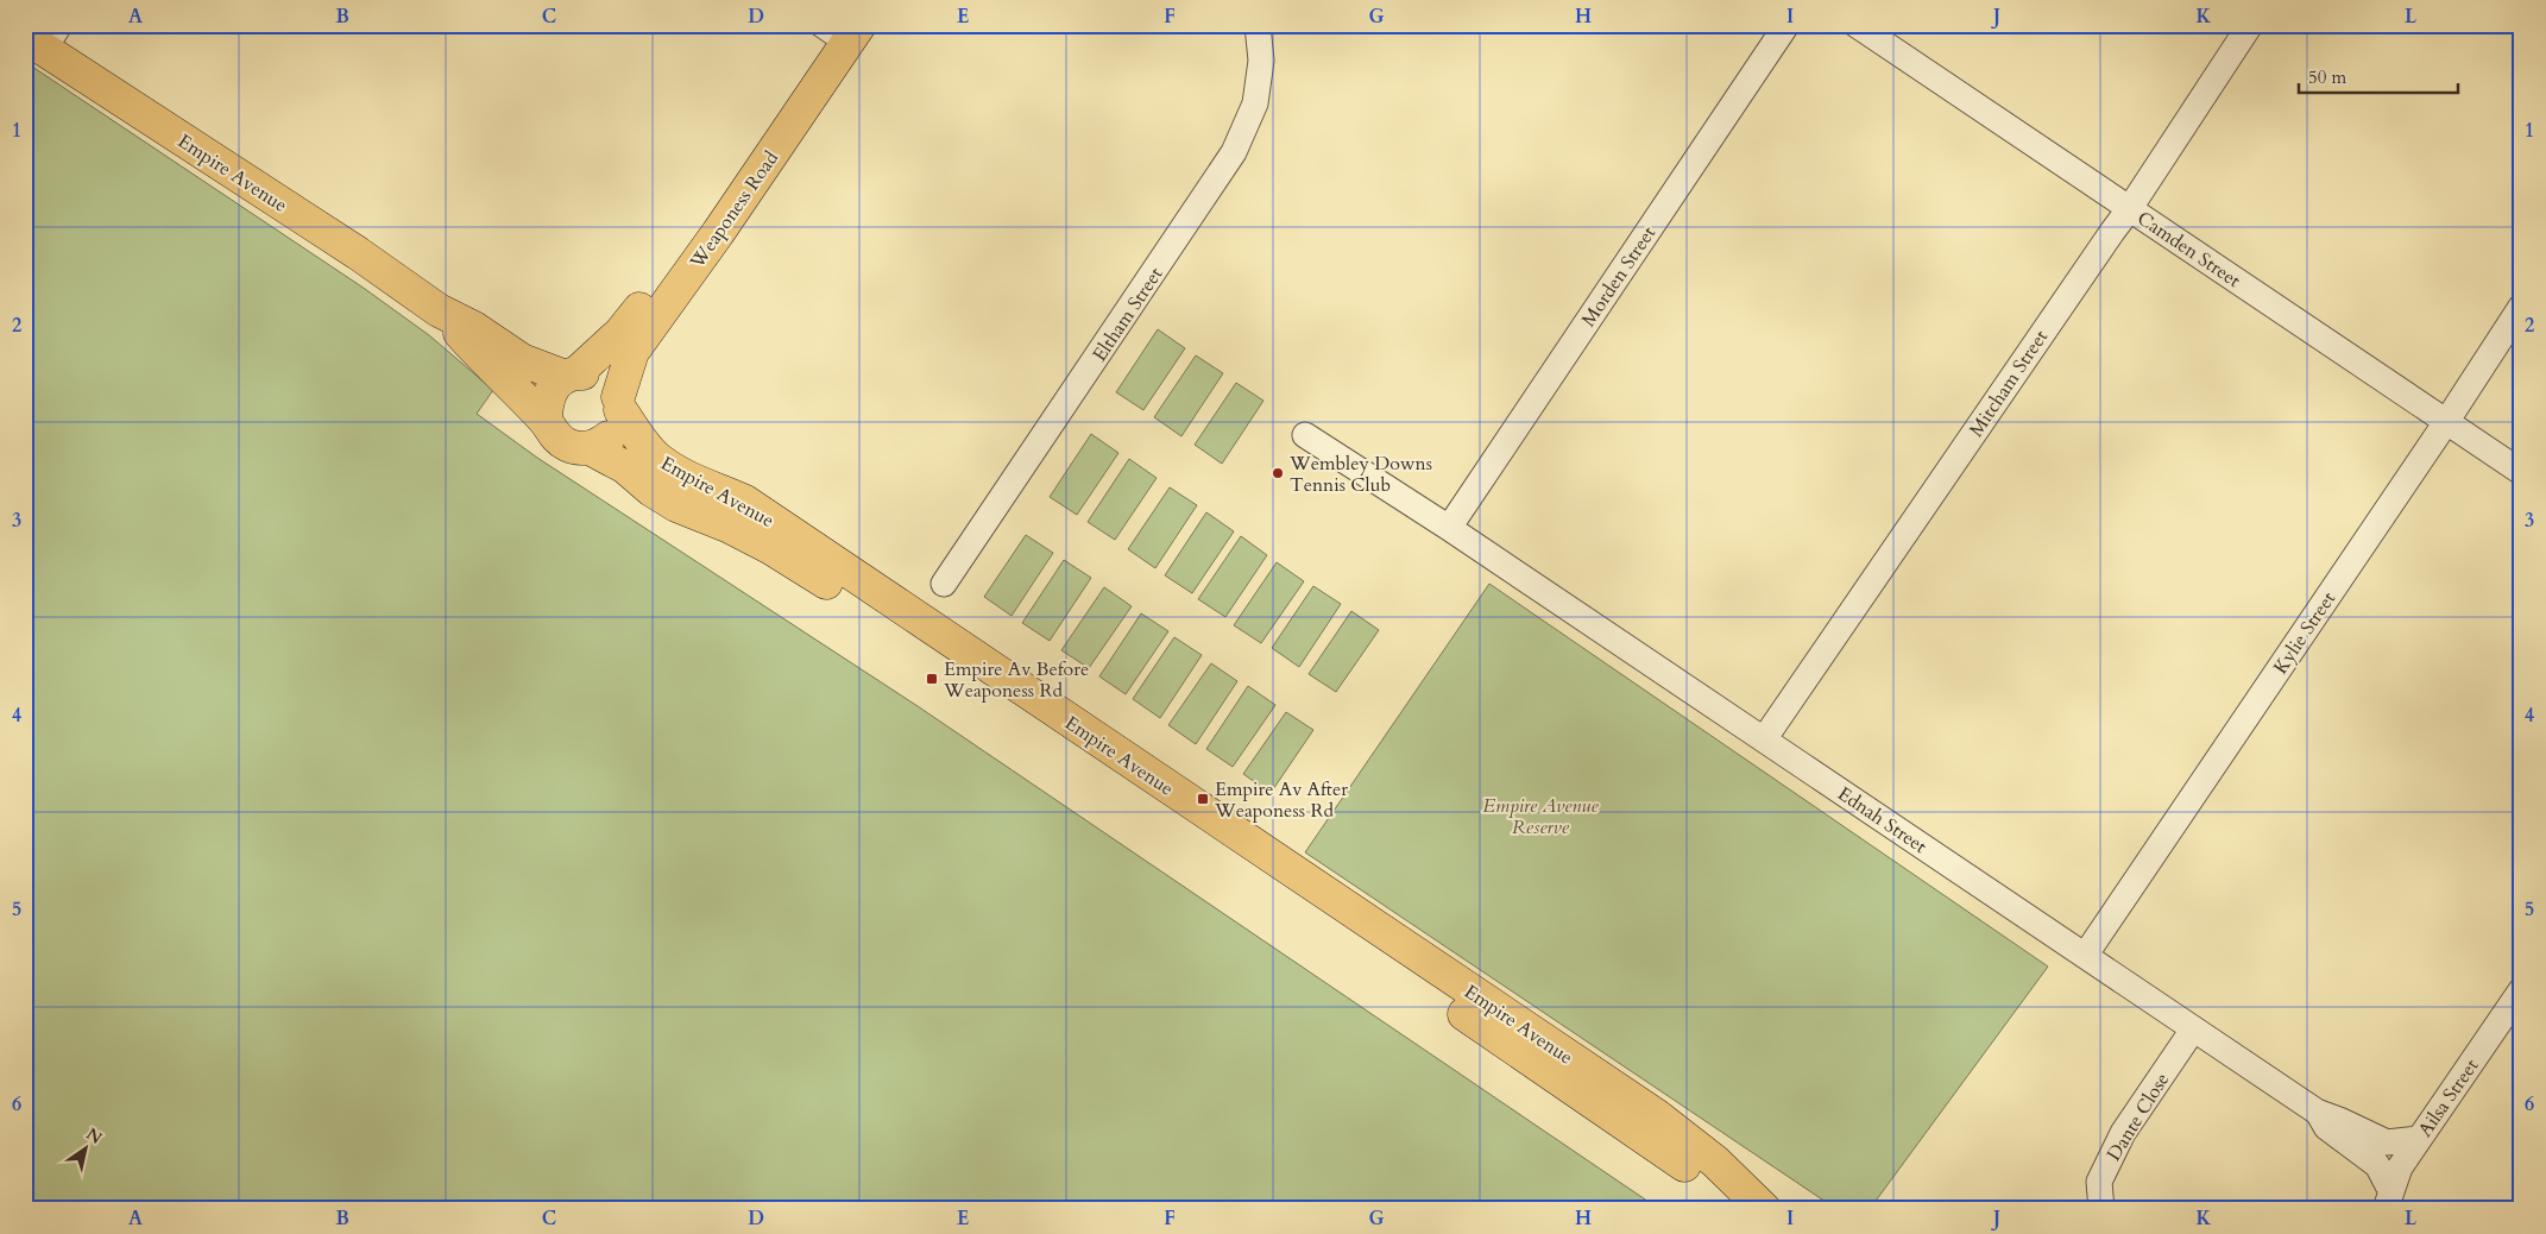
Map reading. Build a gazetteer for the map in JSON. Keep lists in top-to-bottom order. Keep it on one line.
{"streets":{"main road":["Empire Avenue","Weaponess Road"],"street":["Camden Street","Morden Street","Eltham Street","Mitcham Street","Kylie Street","Ednah Street","Ailsa Street","Dante Close"]},"crossings":[["Empire Avenue","Weaponess Road"],["Camden Street","Mitcham Street"],["Camden Street","Kylie Street"],["Morden Street","Ednah Street"],["Mitcham Street","Ednah Street"],["Kylie Street","Ednah Street"],["Ednah Street","Ailsa Street"],["Ednah Street","Dante Close"]],"parks":["Empire Avenue Reserve"],"places":{"other":["Wembley Downs Tennis Club"],"transit":["Empire Av Before Weaponess Rd","Empire Av After Weaponess Rd"]},"scale_bar":"50 m","north":"top right","grid":{"columns":["A","B","C","D","E","F","G","H","I","J","K","L"],"rows":["1","2","3","4","5","6"]}}
